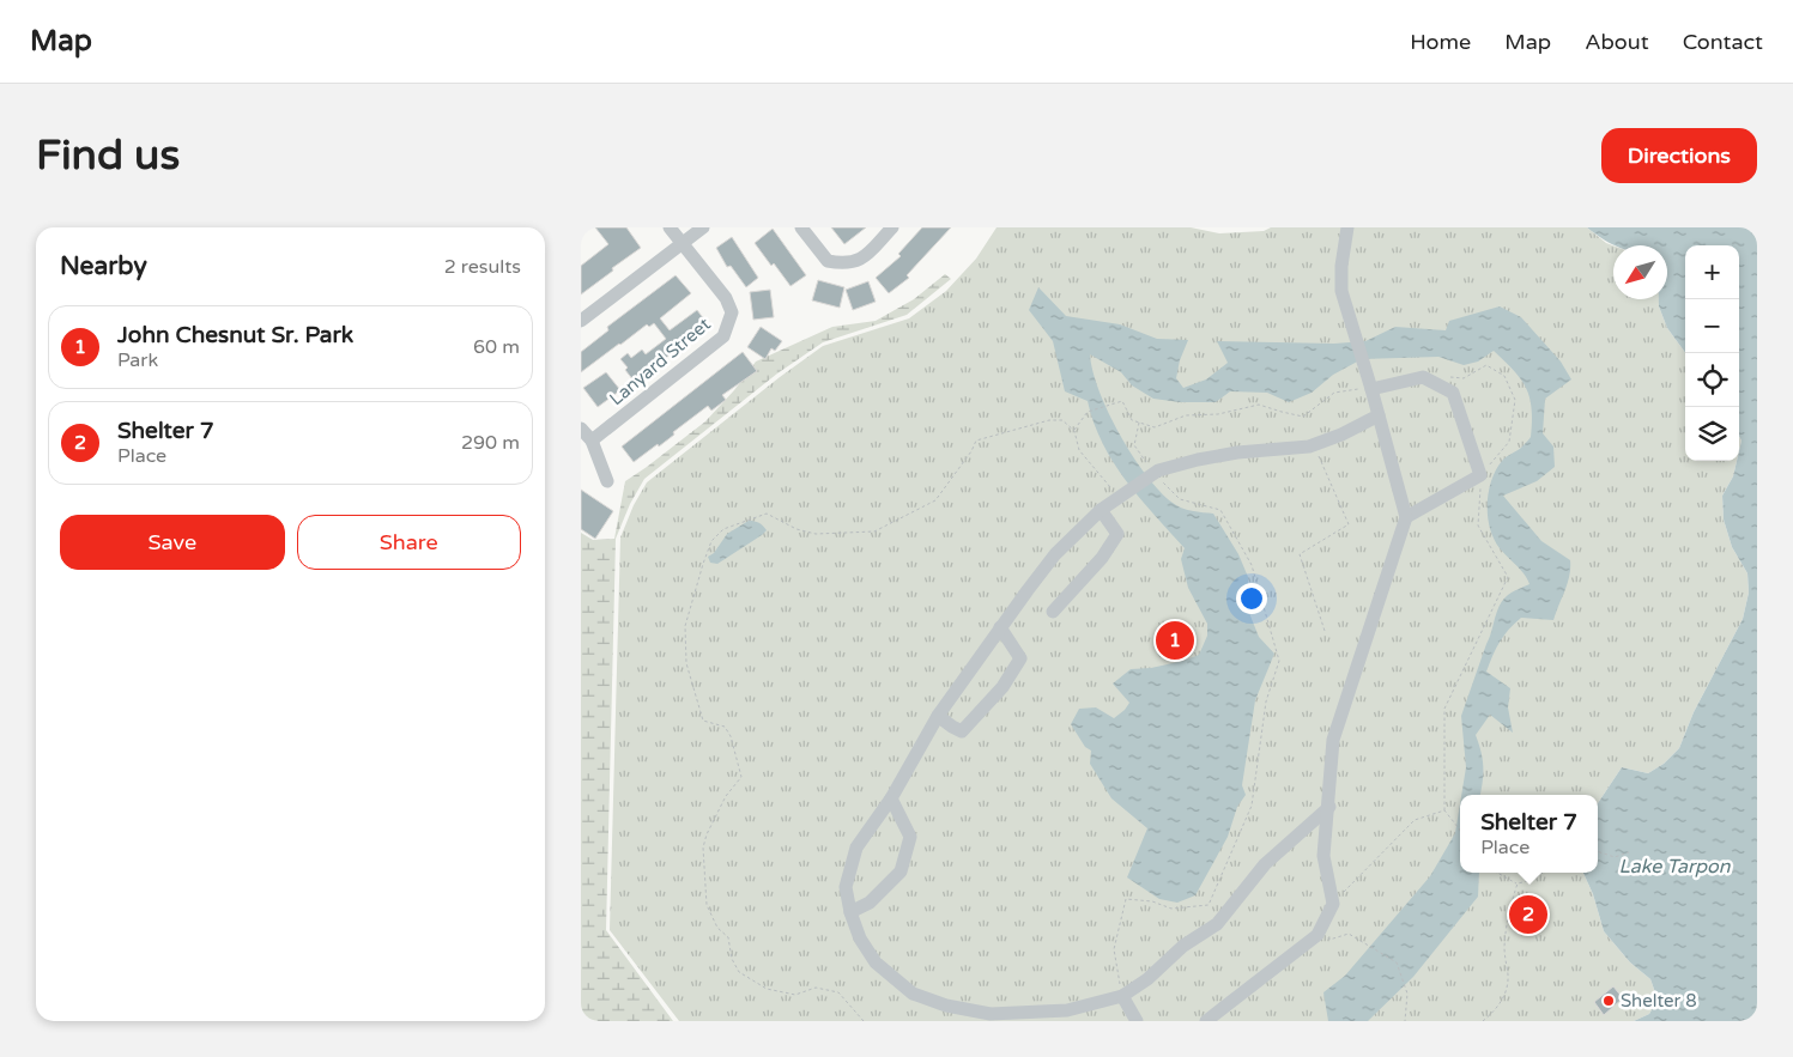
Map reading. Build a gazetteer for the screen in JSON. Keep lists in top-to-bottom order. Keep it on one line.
{"streets":{"street":["Lanyard Street"]},"water":["Lake Tarpon"],"places":["Shelter 8"],"north":"bottom left","page":{"header":"Map","nav":["Home","Map","About","Contact"],"buttons":["Directions",["Save","Share"]],"title":"Find us","heading":["Nearby","2 results"],"map_buttons":["+","−"],"list":[{"mark":"1","name":"John Chesnut Sr. Park","note":"Park","value":"60 m"},{"mark":"2","name":"Shelter 7","note":"Place","value":"290 m"}],"pins":["1","2"],"popup":["Shelter 7","Place"]}}
